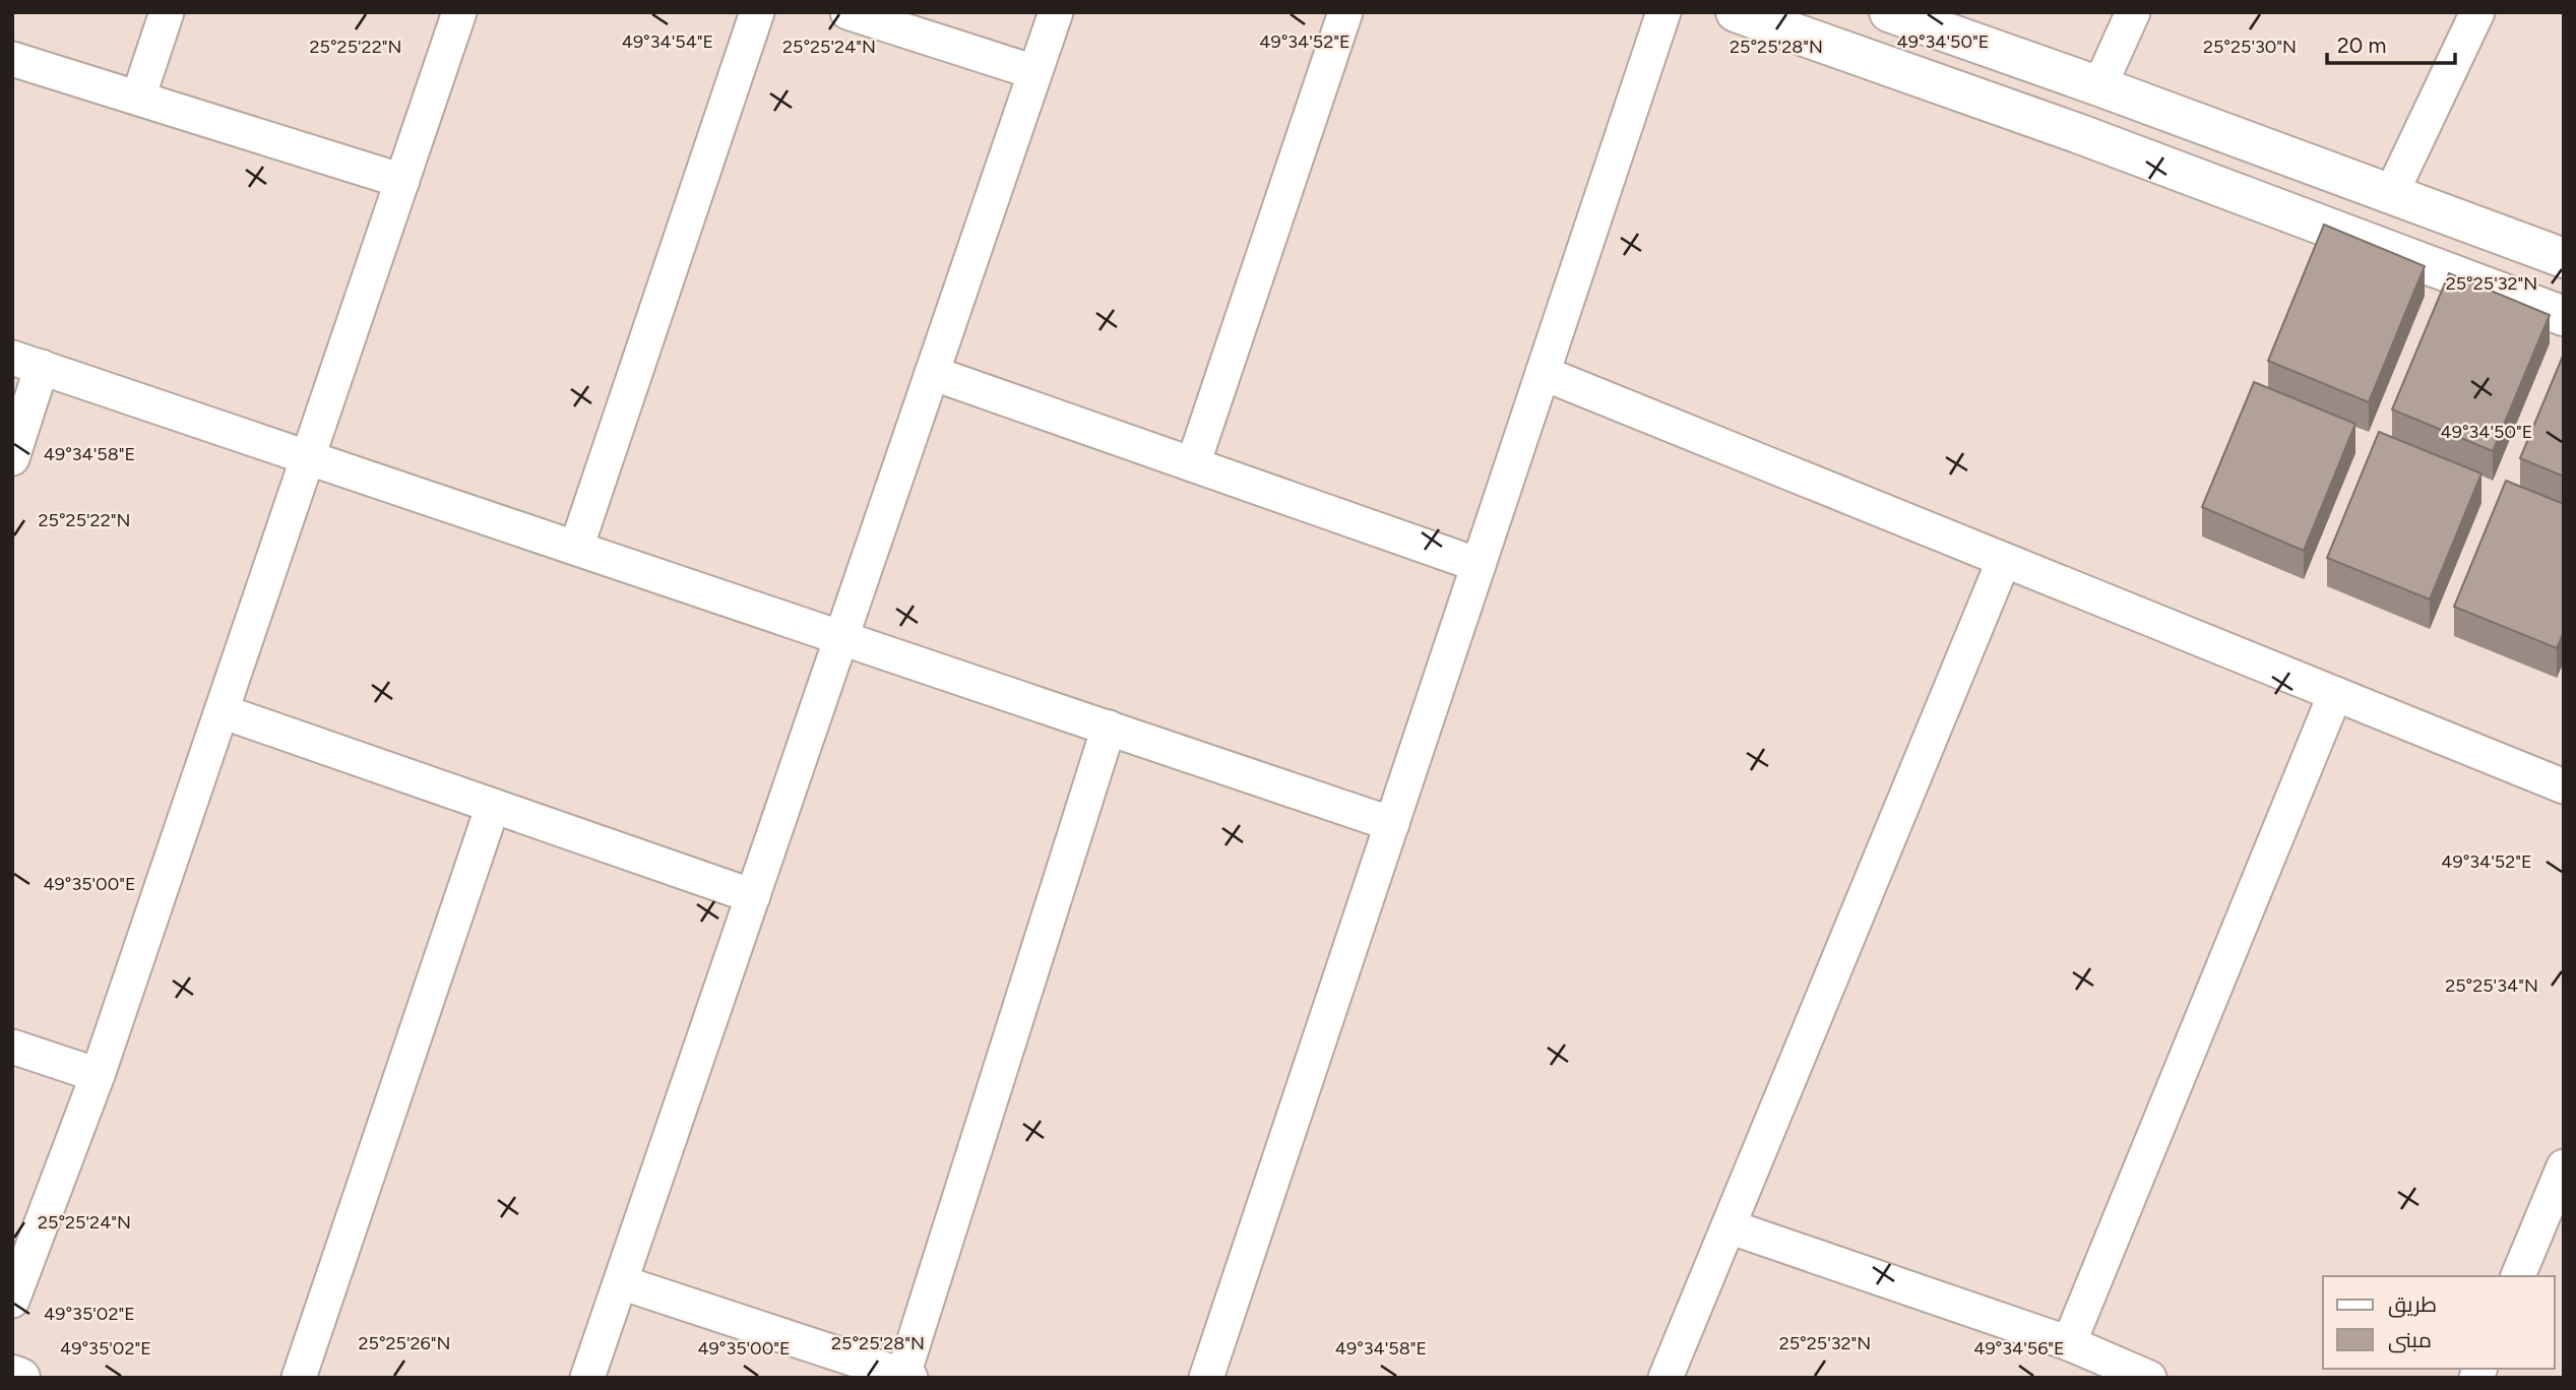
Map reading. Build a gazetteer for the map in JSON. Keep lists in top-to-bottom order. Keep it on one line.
{"legend":["طريق","مبنى"],"scale_bar":"20 m","coordinates":["49°34'54\"E","49°34'52\"E","49°34'50\"E","25°25'22\"N","25°25'24\"N","25°25'28\"N","25°25'30\"N","25°25'32\"N","49°34'58\"E","49°35'00\"E","25°25'34\"N","49°35'02\"E","25°25'26\"N","49°34'56\"E"]}
